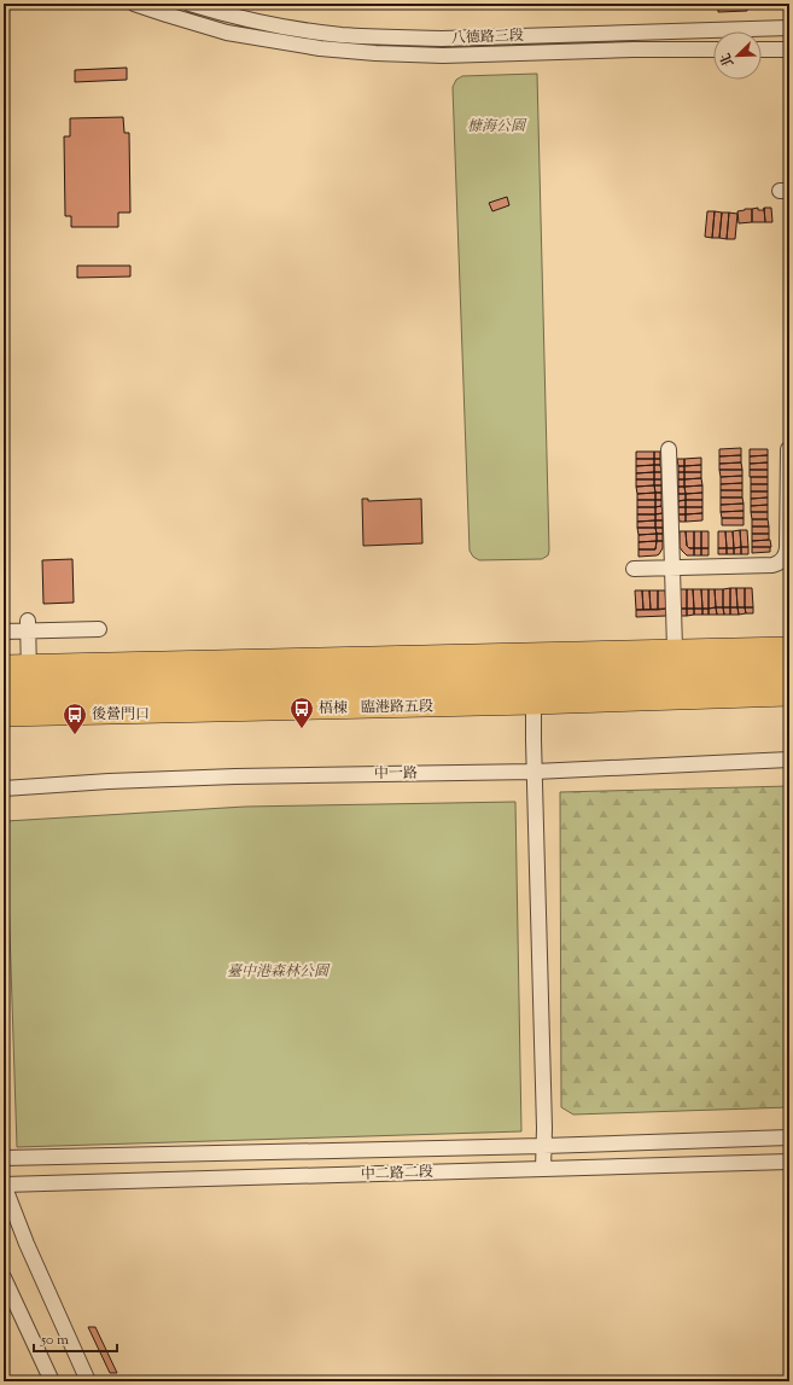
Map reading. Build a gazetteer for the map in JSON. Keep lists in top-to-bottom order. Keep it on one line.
{"streets":{"main road":["臨港路五段"],"street":["八德路三段","中一路","中二路二段"]},"parks":["槺海公園","臺中港森林公園"],"places":{"bus stop":["梧棟","後營門口"]},"scale_bar":"50 m","north":"bottom left"}
